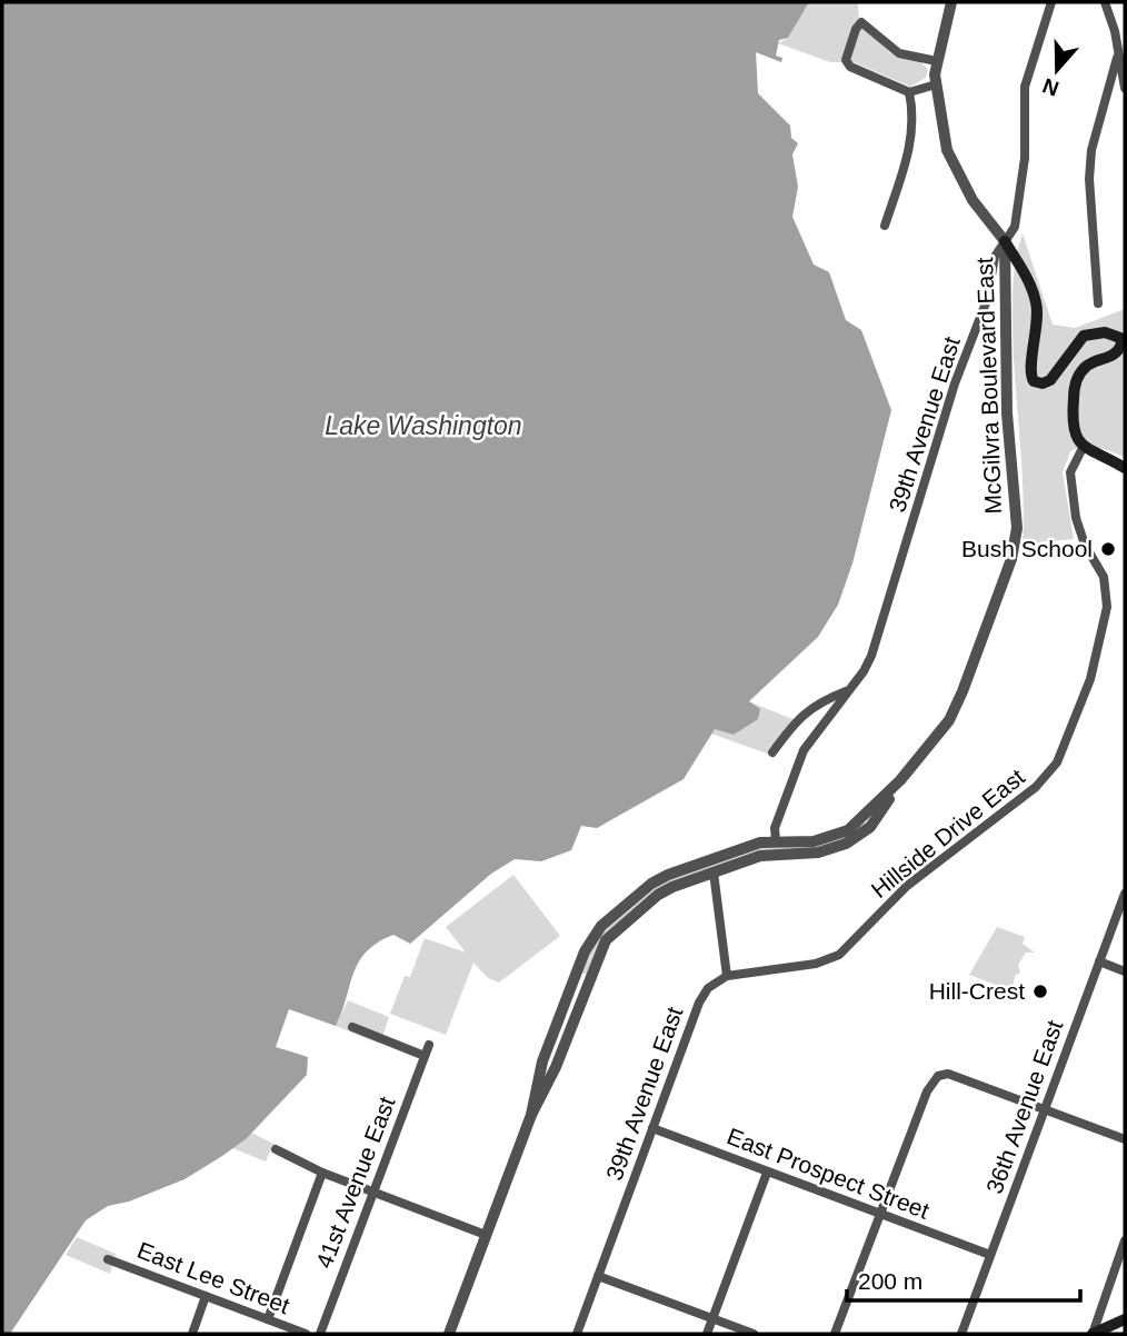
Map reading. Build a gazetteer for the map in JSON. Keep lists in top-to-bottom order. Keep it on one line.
{"streets":{"street":["McGilvra Boulevard East","39th Avenue East","Hillside Drive East","36th Avenue East","East Prospect Street","41st Avenue East","East Lee Street"]},"crossings":[["McGilvra Boulevard East","39th Avenue East"],["39th Avenue East","Hillside Drive East"],["39th Avenue East","East Prospect Street"],["36th Avenue East","East Prospect Street"]],"water":["Lake Washington"],"places":["Bush School","Hill-Crest"],"scale_bar":"200 m","north":"bottom"}
